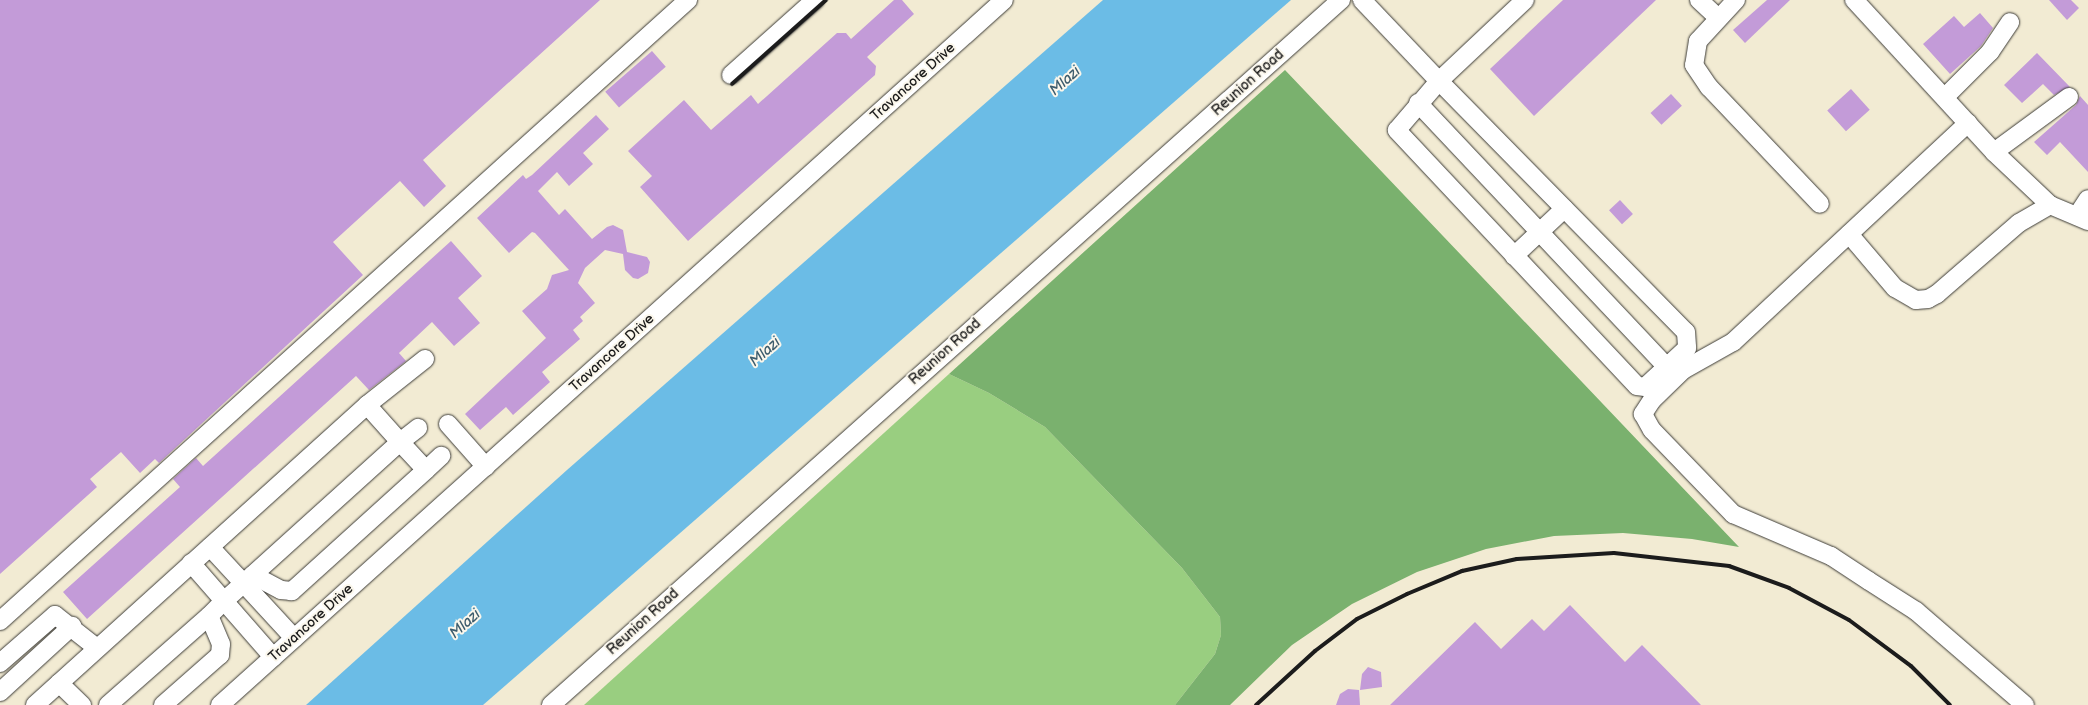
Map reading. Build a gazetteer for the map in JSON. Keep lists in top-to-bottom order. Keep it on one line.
{"streets":{"street":["Travancore Drive","Reunion Road"]},"water":["Mlazi"]}
